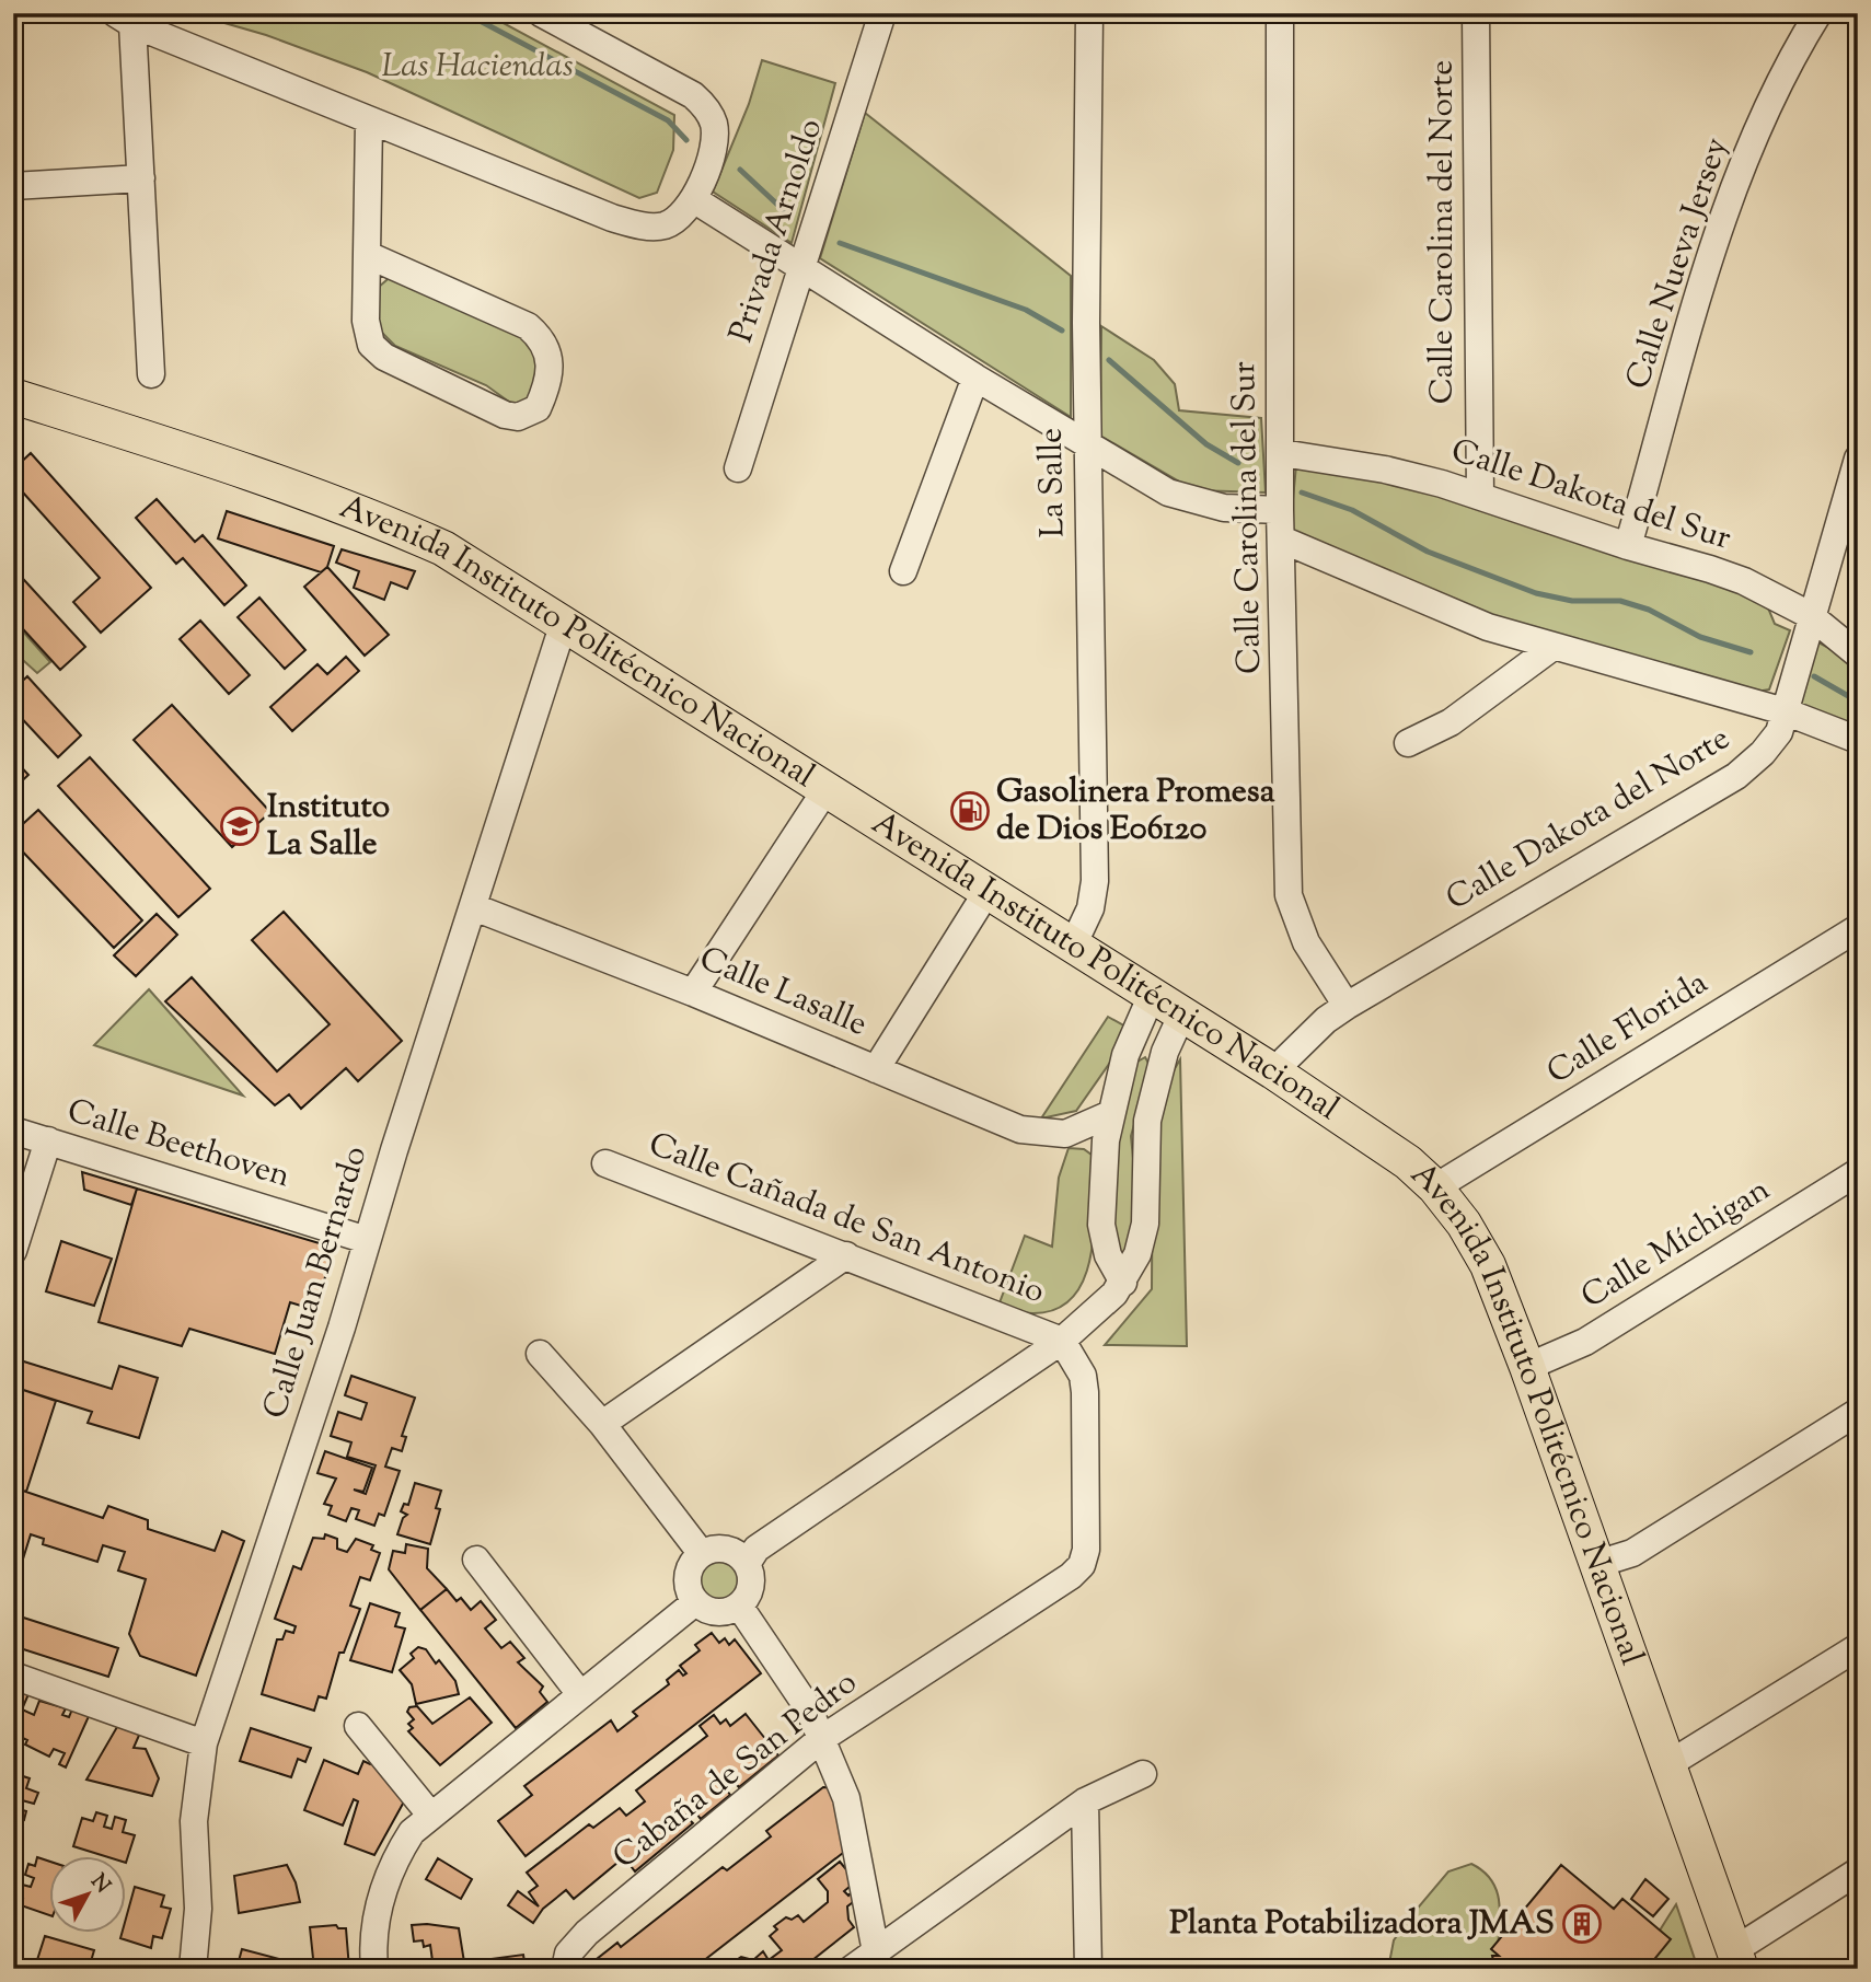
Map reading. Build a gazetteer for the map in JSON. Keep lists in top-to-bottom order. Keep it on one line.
{"streets":{"main road":["Avenida Instituto Politécnico Nacional"],"street":["Privada Arnoldo","Calle Carolina del Norte","Calle Nueva Jersey","La Salle","Calle Dakota del Sur","Calle Carolina del Sur","Calle Dakota del Norte","Calle Lasalle","Calle Florida","Calle Beethoven","Calle Cañada de San Antonio","Calle Míchigan","Calle Juan Bernardo","Cabaña de San Pedro"]},"crossings":[["Calle Carolina del Norte","Calle Dakota del Sur"],["Calle Nueva Jersey","Calle Dakota del Sur"],["La Salle","Avenida Instituto Politécnico Nacional"],["Calle Dakota del Sur","Calle Carolina del Sur"],["Calle Dakota del Sur","Calle Dakota del Norte"],["Calle Carolina del Sur","Calle Dakota del Norte"],["Avenida Instituto Politécnico Nacional","Calle Dakota del Norte"],["Avenida Instituto Politécnico Nacional","Calle Florida"],["Avenida Instituto Politécnico Nacional","Calle Míchigan"],["Avenida Instituto Politécnico Nacional","Calle Juan Bernardo"],["Calle Lasalle","Calle Juan Bernardo"],["Calle Beethoven","Calle Juan Bernardo"],["Calle Cañada de San Antonio","Cabaña de San Pedro"]],"parks":["Las Haciendas"],"places":{"fuel station":["Gasolinera Promesa de Dios E06120"],"school or university":["Instituto La Salle"],"building":["Planta Potabilizadora JMAS"]},"north":"top right"}
